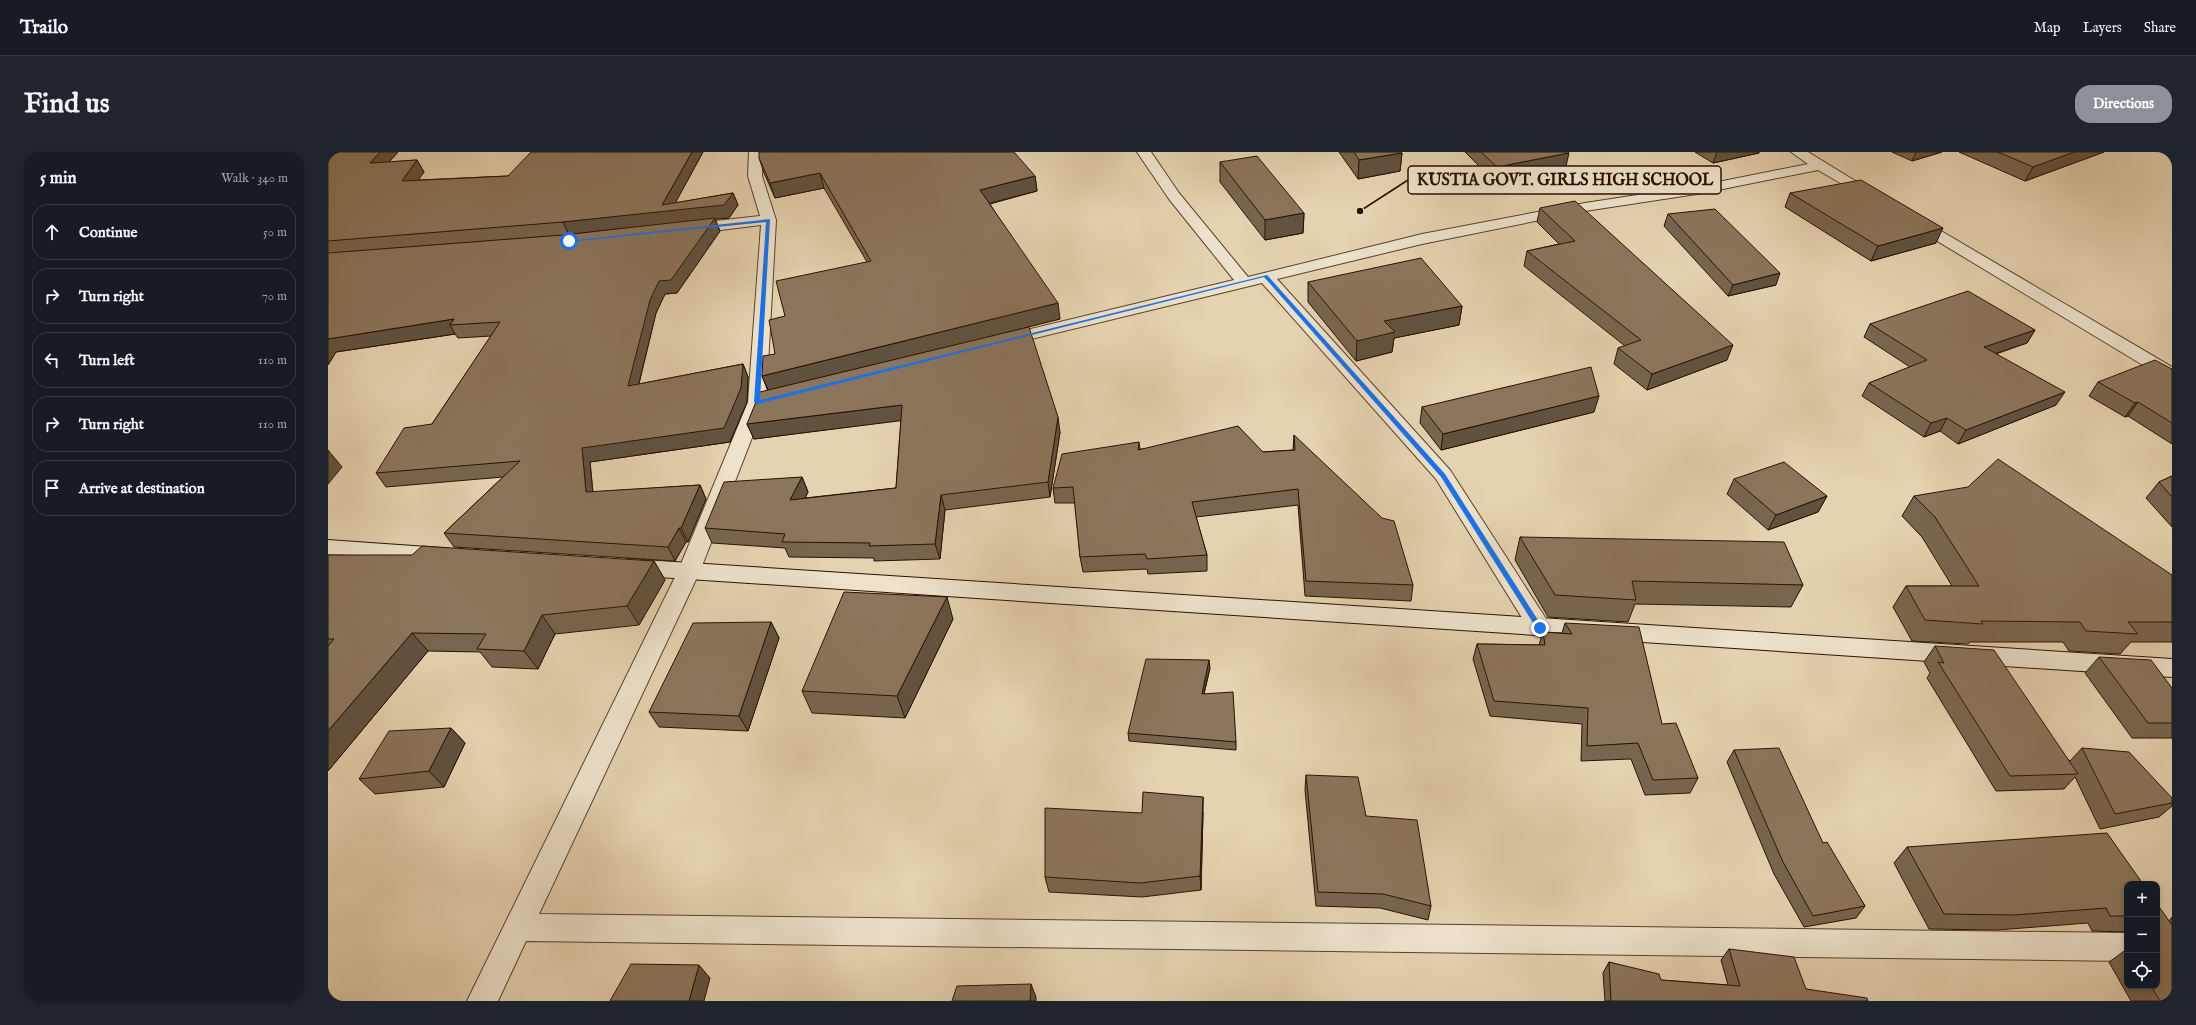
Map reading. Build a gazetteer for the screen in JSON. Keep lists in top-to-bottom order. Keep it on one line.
{"places":["KUSTIA GOVT. GIRLS HIGH SCHOOL"],"page":{"header":"Trailo","nav":["Map","Layers","Share"],"buttons":"Directions","title":"Find us","heading":["5 min","Walk · 340 m"],"list":[["Continue","50 m"],["Turn right","70 m"],["Turn left","110 m"],["Turn right","110 m"],"Arrive at destination"],"map_buttons":["+","−"]}}
